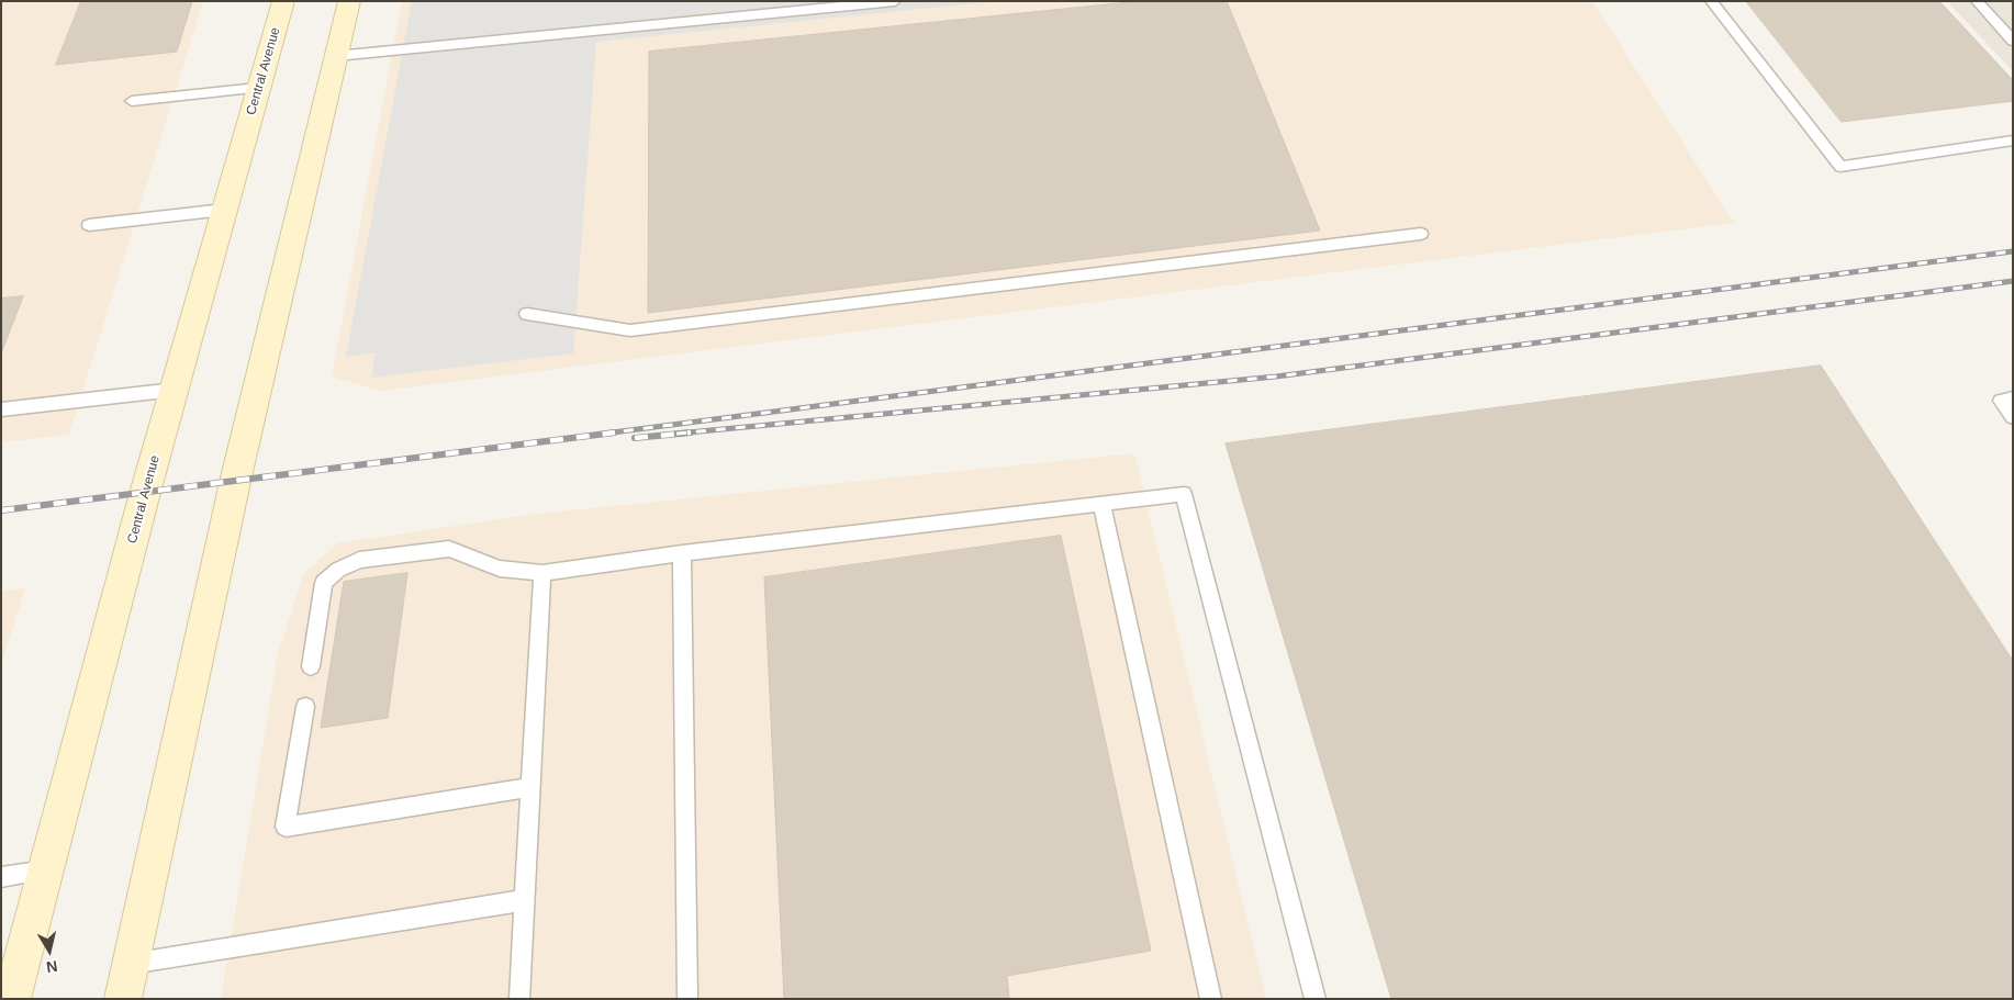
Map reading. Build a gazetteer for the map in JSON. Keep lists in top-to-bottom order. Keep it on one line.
{"streets":{"main road":["Central Avenue"]},"north":"bottom"}
